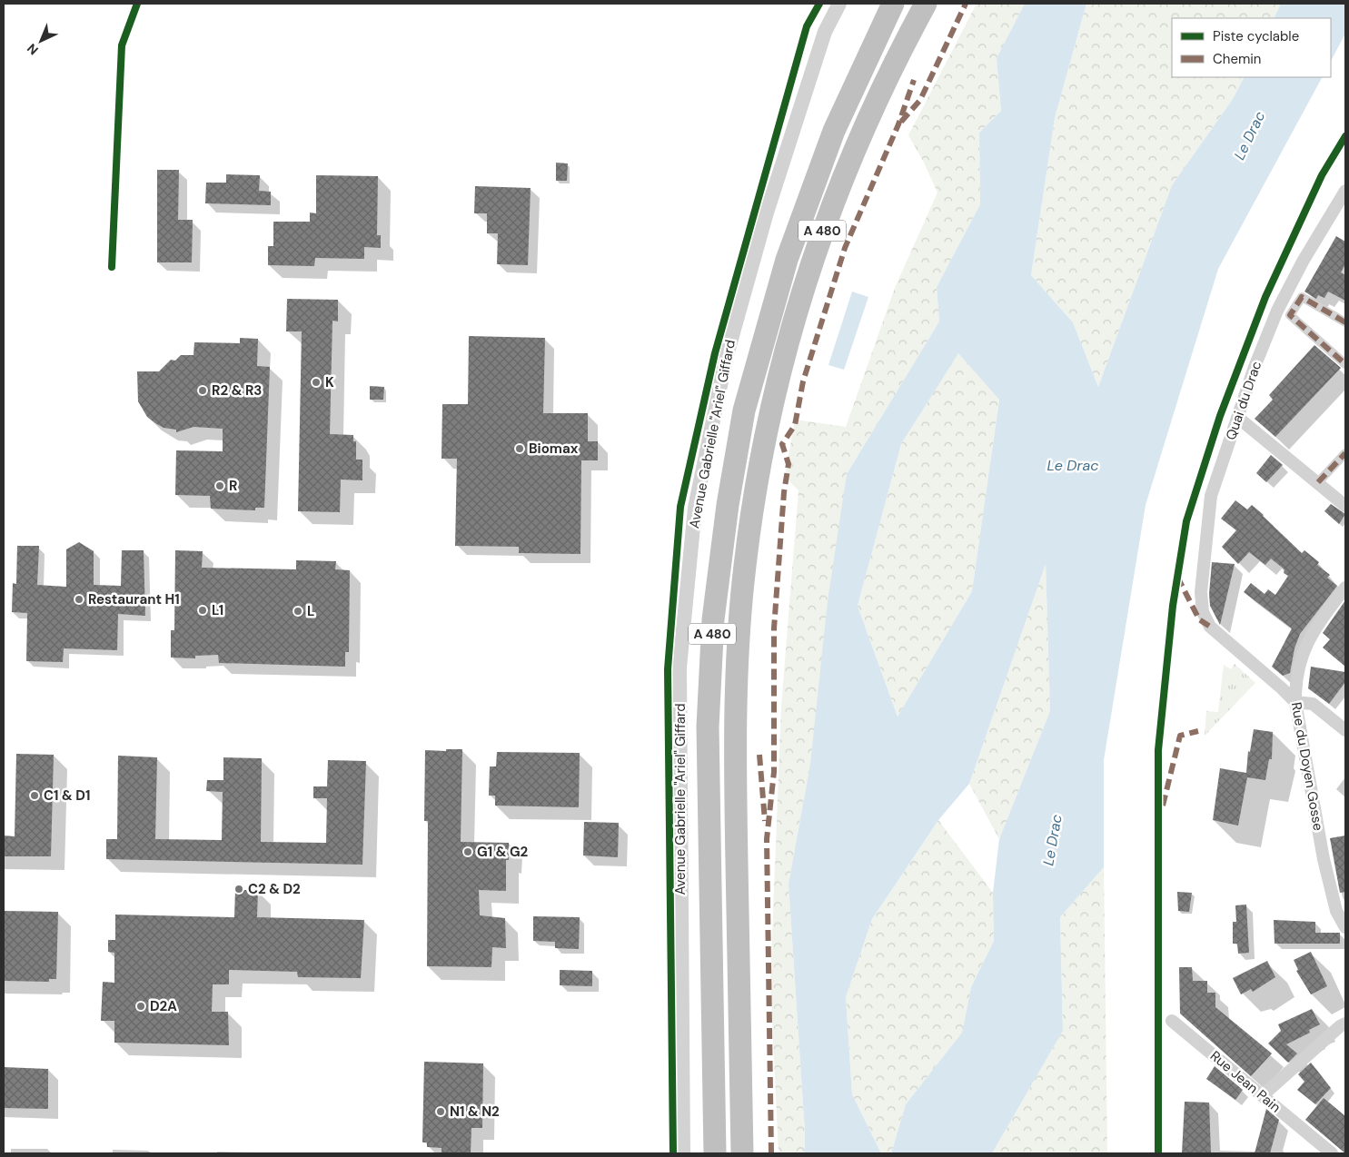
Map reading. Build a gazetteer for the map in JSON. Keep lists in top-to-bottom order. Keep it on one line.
{"streets":{"highway":["A 480"],"street":["Quai du Drac","Avenue Gabrielle \"Ariel\" Giffard","Rue du Doyen Gosse","Rue Jean Pain"]},"crossings":[["Quai du Drac","Rue du Doyen Gosse"]],"water":["Le Drac"],"places":["K","R2 & R3","Biomax","R","Restaurant H1","L1","L","C1 & D1","G1 & G2","C2 & D2","D2A","N1 & N2"],"legend":["Piste cyclable","Chemin"],"north":"bottom left"}
